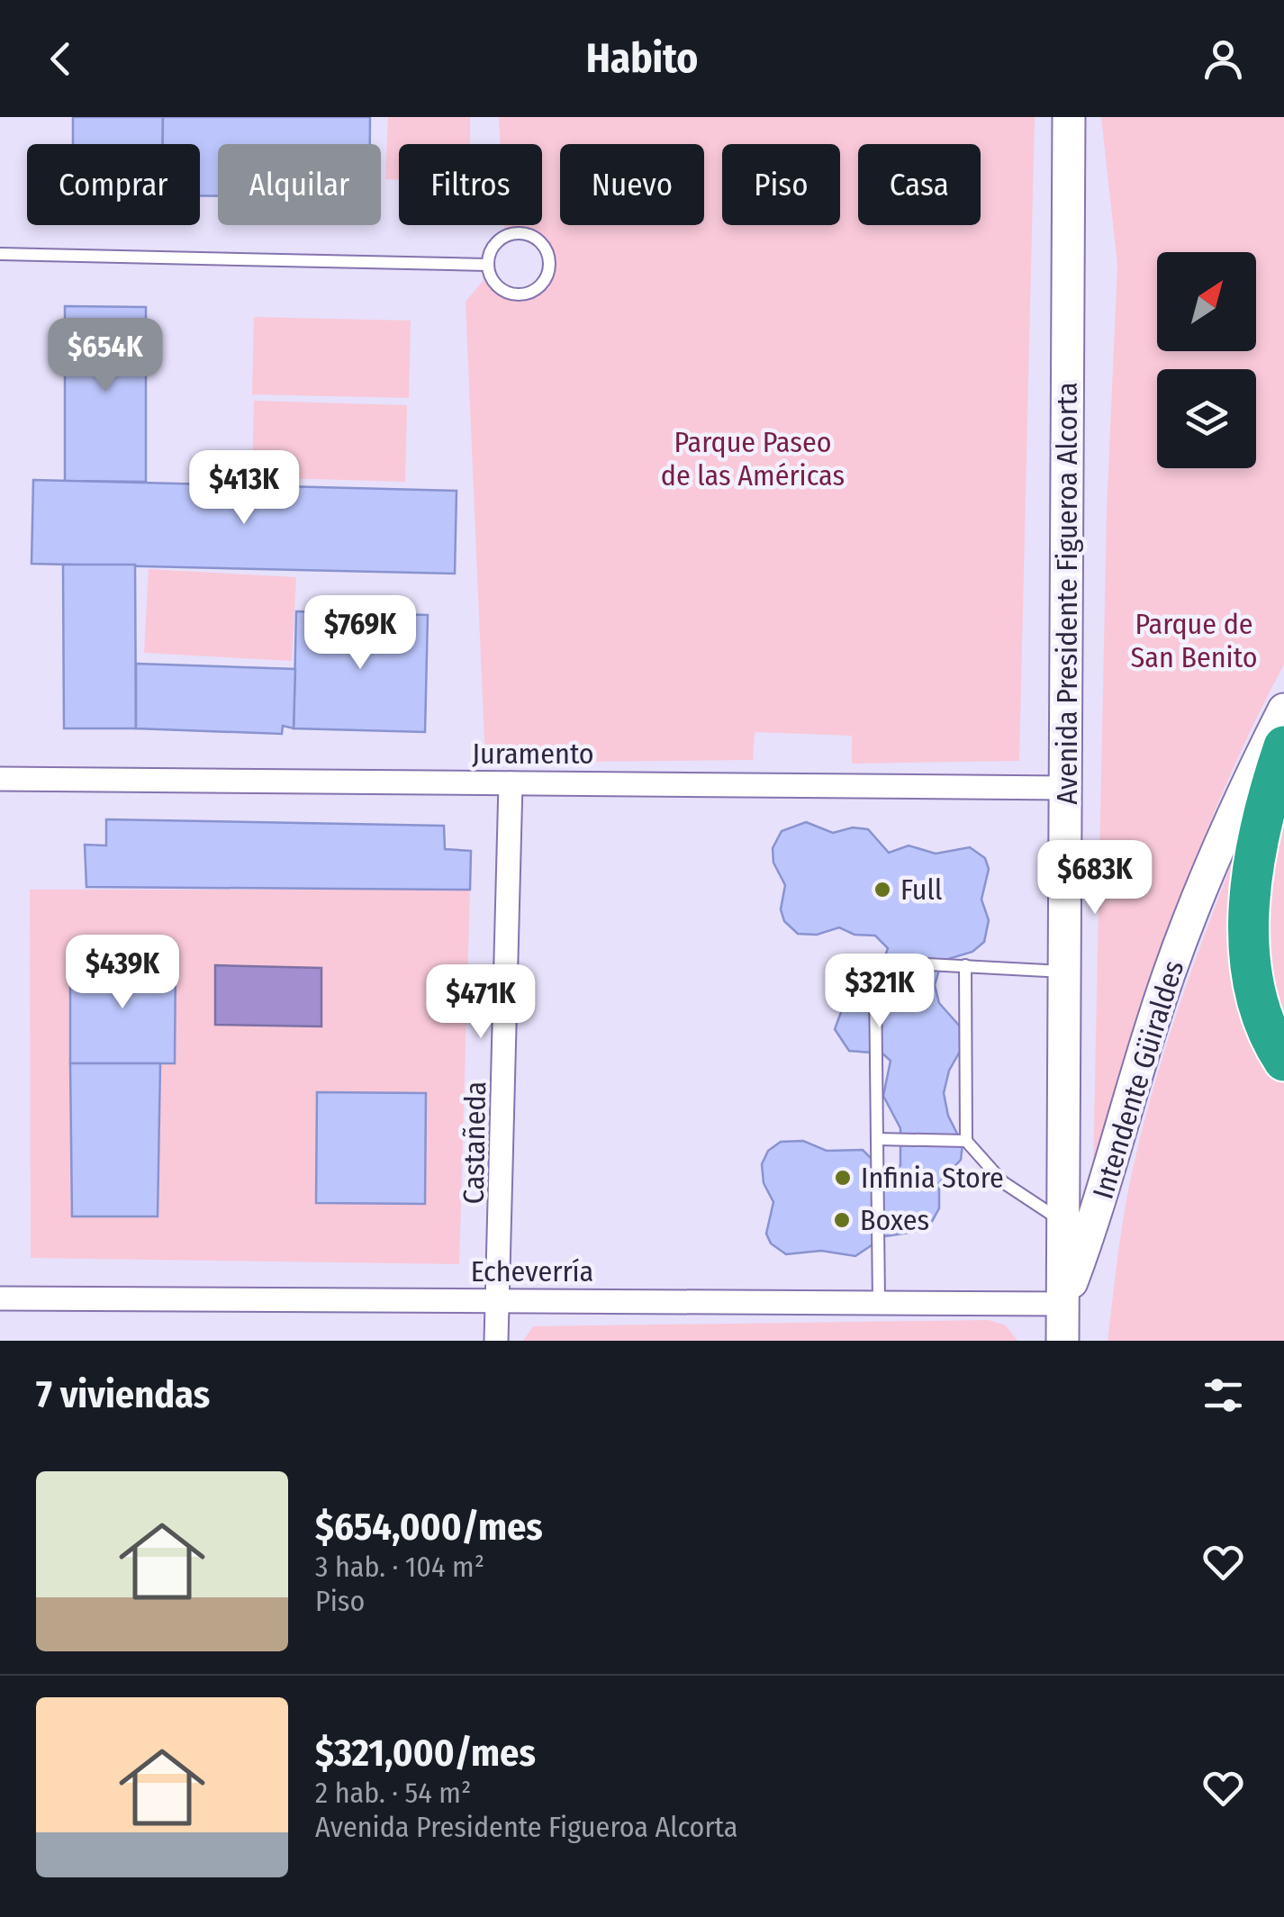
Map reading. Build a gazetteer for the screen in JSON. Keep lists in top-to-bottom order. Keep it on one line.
{"streets":{"main road":["Avenida Presidente Figueroa Alcorta","Intendente Güiraldes"],"street":["Juramento","Castañeda","Echeverría"]},"crossings":[["Avenida Presidente Figueroa Alcorta","Juramento"],["Avenida Presidente Figueroa Alcorta","Intendente Güiraldes"],["Avenida Presidente Figueroa Alcorta","Echeverría"],["Juramento","Castañeda"],["Intendente Güiraldes","Echeverría"],["Castañeda","Echeverría"]],"parks":["Parque Paseo de las Américas","Parque de San Benito"],"places":["Full","Infinia Store","Boxes"],"north":"top right","page":{"header":"Habito","chip":["Comprar","Alquilar","Filtros","Nuevo","Piso","Casa"],"price":["$654K","$413K","$769K","$683K","$439K","$321K","$471K"],"heading":"7 viviendas","list":[{"name":"$654,000/mes","note":"3 hab. · 104 m² · Piso"},{"name":"$321,000/mes","note":"2 hab. · 54 m² · Avenida Presidente Figueroa Alcorta"}]}}
